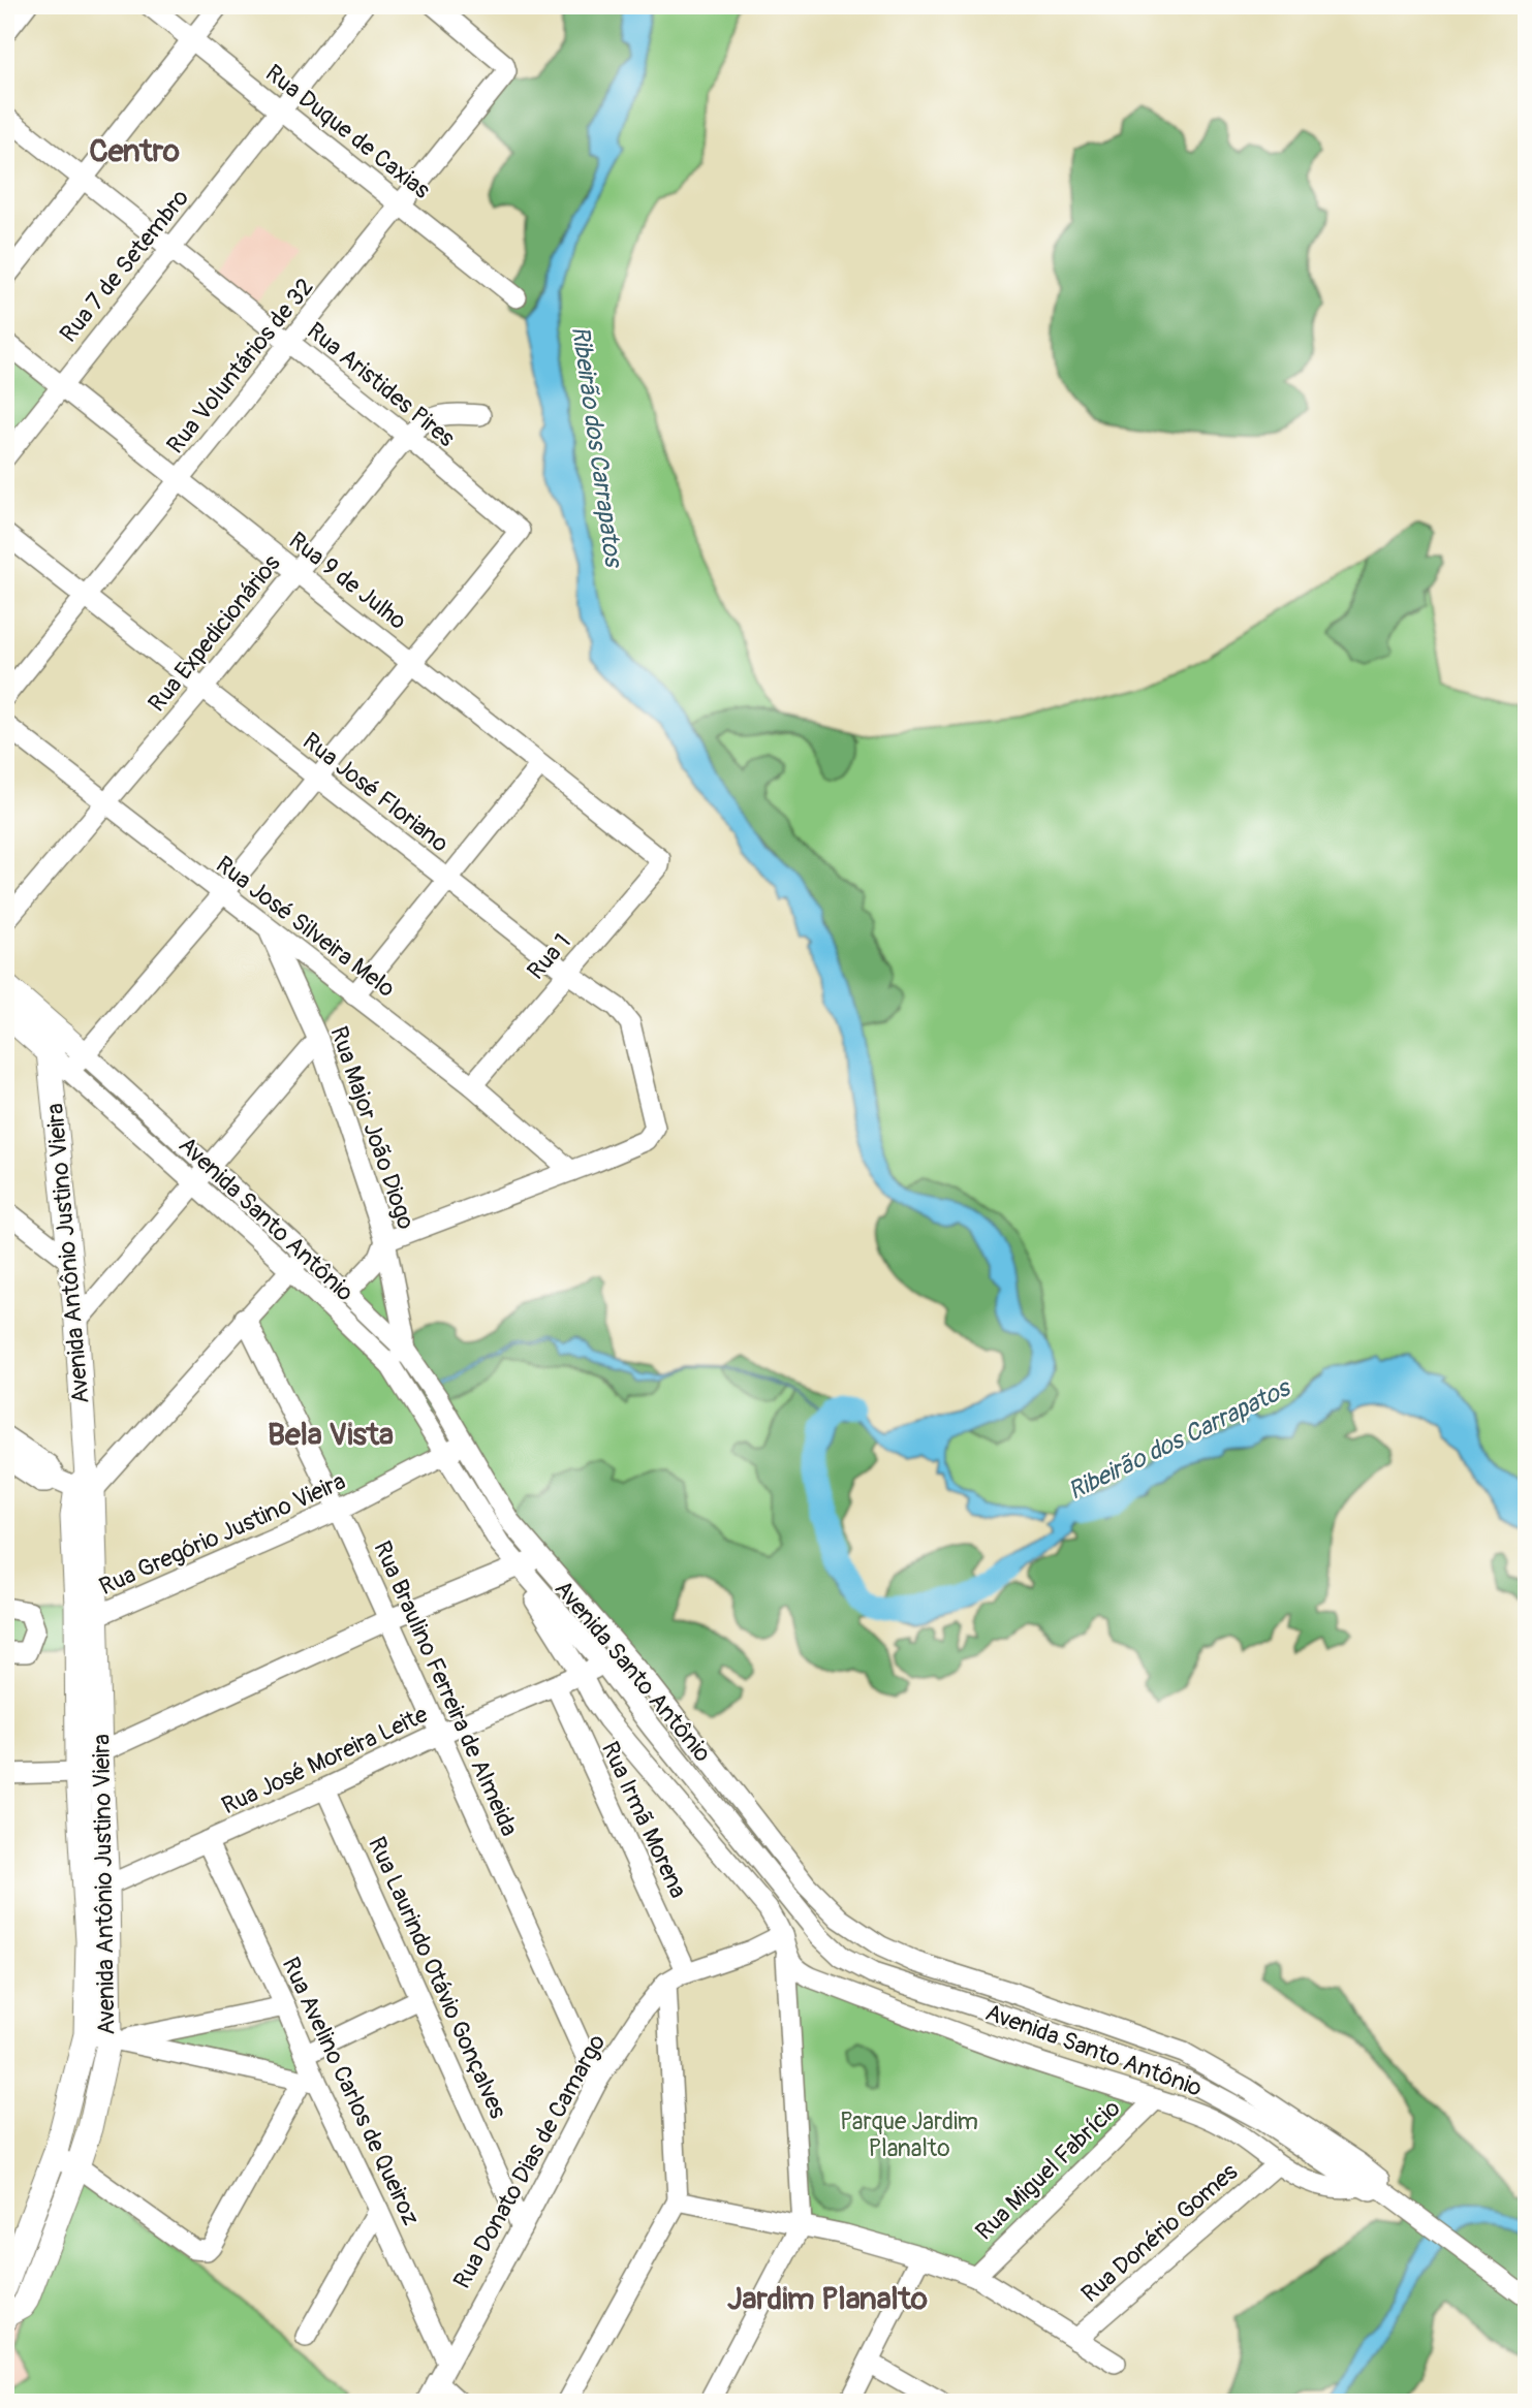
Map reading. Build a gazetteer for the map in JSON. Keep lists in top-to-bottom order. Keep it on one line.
{"streets":{"main road":["Avenida Santo Antônio","Avenida Antônio Justino Vieira"],"street":["Rua Duque de Caxias","Rua 7 de Setembro","Rua Voluntários de 32","Rua Aristides Pires","Rua 9 de Julho","Rua Expedicionários","Rua José Floriano","Rua José Silveira Melo","Rua 1","Rua Major João Diogo","Rua Gregório Justino Vieira","Rua Braulino Ferreira de Almeida","Rua José Moreira Leite","Rua Irmã Morena","Rua Laurindo Otávio Gonçalves","Rua Avelino Carlos de Queiroz","Rua Donato Dias de Camargo","Rua Miguel Fabrício","Rua Donério Gomes"]},"crossings":[["Rua Duque de Caxias","Rua 7 de Setembro"],["Rua Duque de Caxias","Rua Voluntários de 32"],["Rua 7 de Setembro","Rua Aristides Pires"],["Rua 7 de Setembro","Rua 9 de Julho"],["Rua Voluntários de 32","Rua Aristides Pires"],["Rua Voluntários de 32","Rua 9 de Julho"],["Rua Voluntários de 32","Rua José Floriano"],["Rua Aristides Pires","Rua 9 de Julho"],["Rua Aristides Pires","Rua Expedicionários"],["Rua 9 de Julho","Rua Expedicionários"],["Rua 9 de Julho","Rua 1"],["Rua Expedicionários","Rua José Floriano"],["Rua Expedicionários","Rua José Silveira Melo"],["Rua José Floriano","Rua José Silveira Melo"],["Rua José Floriano","Rua 1"],["Rua José Silveira Melo","Rua 1"],["Rua José Silveira Melo","Rua Major João Diogo"],["Rua Major João Diogo","Avenida Santo Antônio"],["Avenida Santo Antônio","Avenida Antônio Justino Vieira"],["Avenida Santo Antônio","Rua Gregório Justino Vieira"],["Avenida Santo Antônio","Rua José Moreira Leite"],["Avenida Antônio Justino Vieira","Rua Gregório Justino Vieira"],["Avenida Antônio Justino Vieira","Rua José Moreira Leite"],["Rua Gregório Justino Vieira","Rua Braulino Ferreira de Almeida"],["Rua Braulino Ferreira de Almeida","Rua José Moreira Leite"],["Rua Braulino Ferreira de Almeida","Rua Donato Dias de Camargo"],["Rua José Moreira Leite","Rua Irmã Morena"],["Rua José Moreira Leite","Rua Laurindo Otávio Gonçalves"],["Rua José Moreira Leite","Rua Avelino Carlos de Queiroz"],["Rua Irmã Morena","Rua Donato Dias de Camargo"],["Rua Laurindo Otávio Gonçalves","Rua Donato Dias de Camargo"],["Rua Avelino Carlos de Queiroz","Rua Donato Dias de Camargo"]],"districts":["Centro","Bela Vista","Jardim Planalto"],"water":["Ribeirão dos Carrapatos"],"parks":["Parque Jardim Planalto"]}
